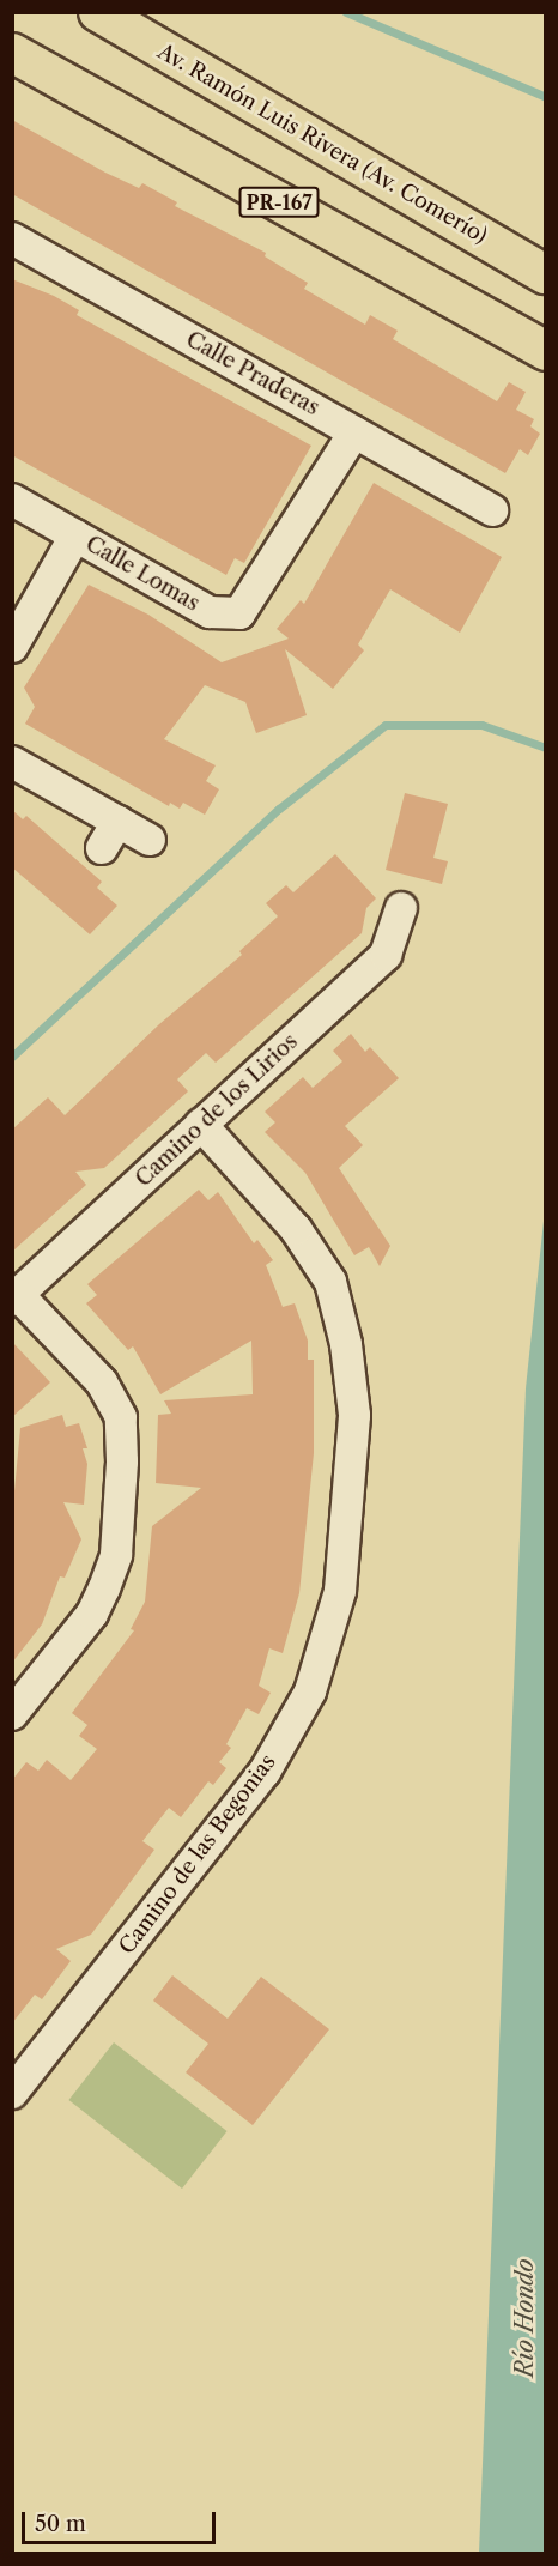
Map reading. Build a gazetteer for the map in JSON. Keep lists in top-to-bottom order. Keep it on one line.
{"streets":{"main road":["Av. Ramón Luis Rivera (Av. Comerío)","PR-167"],"street":["Calle Praderas","Calle Lomas","Camino de los Lirios","Camino de las Begonias"]},"crossings":[["Calle Praderas","Calle Lomas"],["Camino de los Lirios","Camino de las Begonias"]],"water":["Río Hondo"],"scale_bar":"50 m"}
